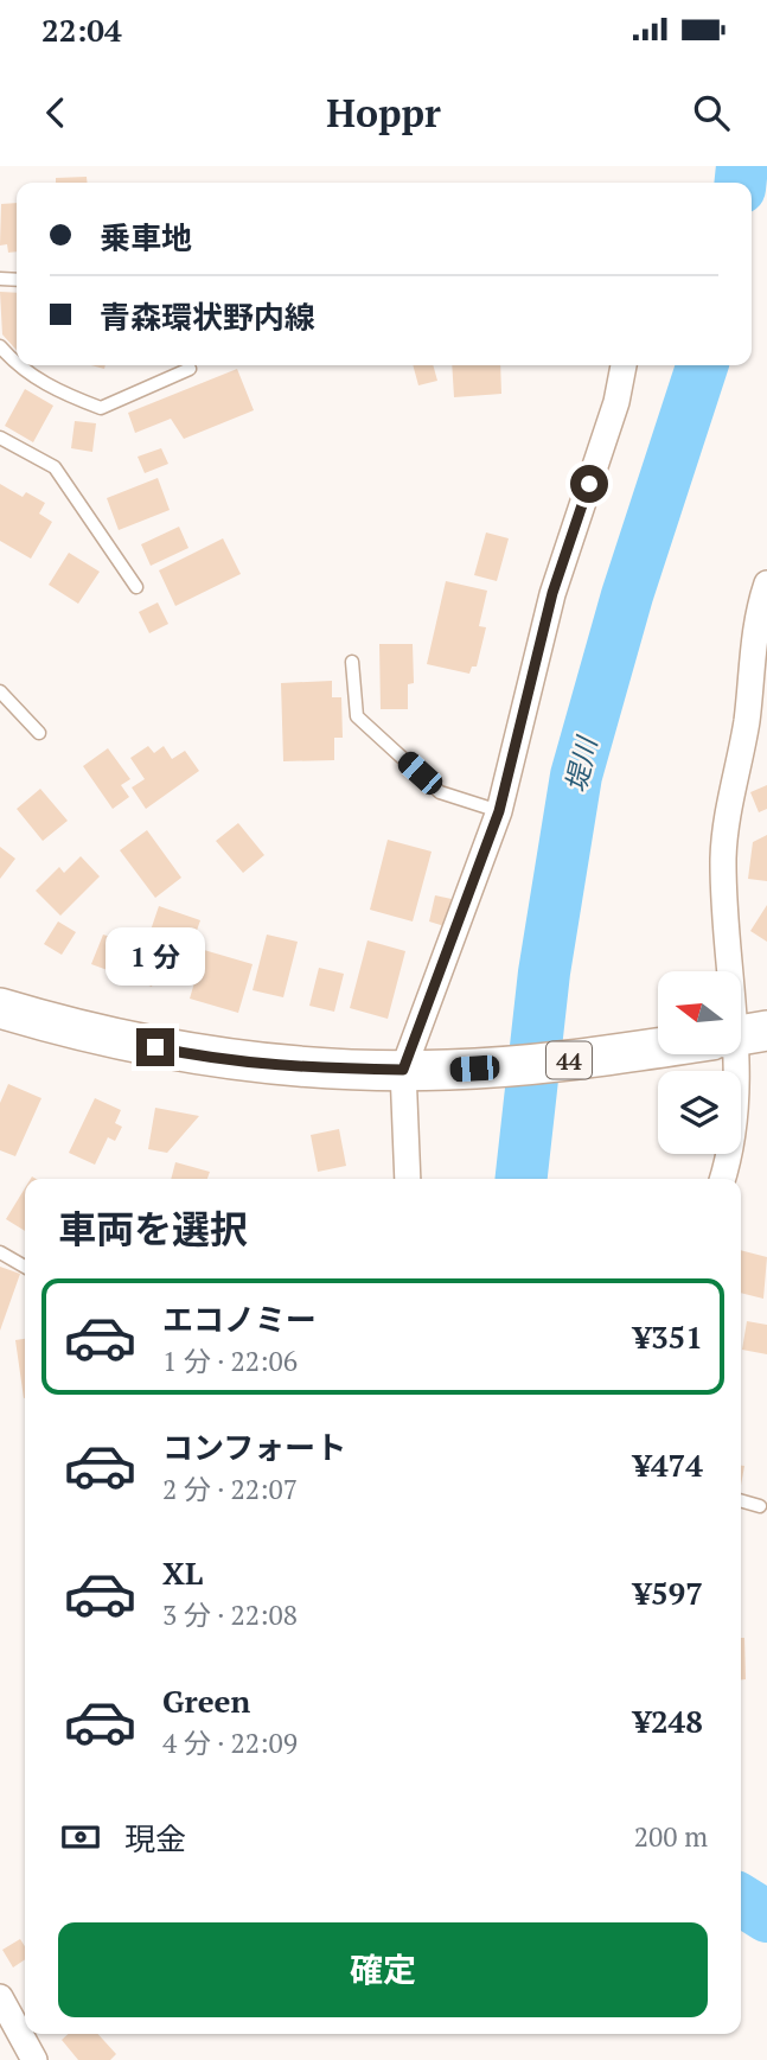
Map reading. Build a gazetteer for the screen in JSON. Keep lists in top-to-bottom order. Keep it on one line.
{"streets":{"main road":["44"]},"water":["堤川"],"north":"left","page":{"status":"22:04","header":"Hoppr","banner":["乗車地","青森環状野内線"],"bubble":"1 分","heading":"車両を選択","list":[{"name":"エコノミー","note":"1 分 · 22:06","value":"¥351"},{"name":"コンフォート","note":"2 分 · 22:07","value":"¥474"},{"name":"XL","note":"3 分 · 22:08","value":"¥597"},{"name":"Green","note":"4 分 · 22:09","value":"¥248"}],"pay":["現金","200 m"],"buttons":"確定"}}
